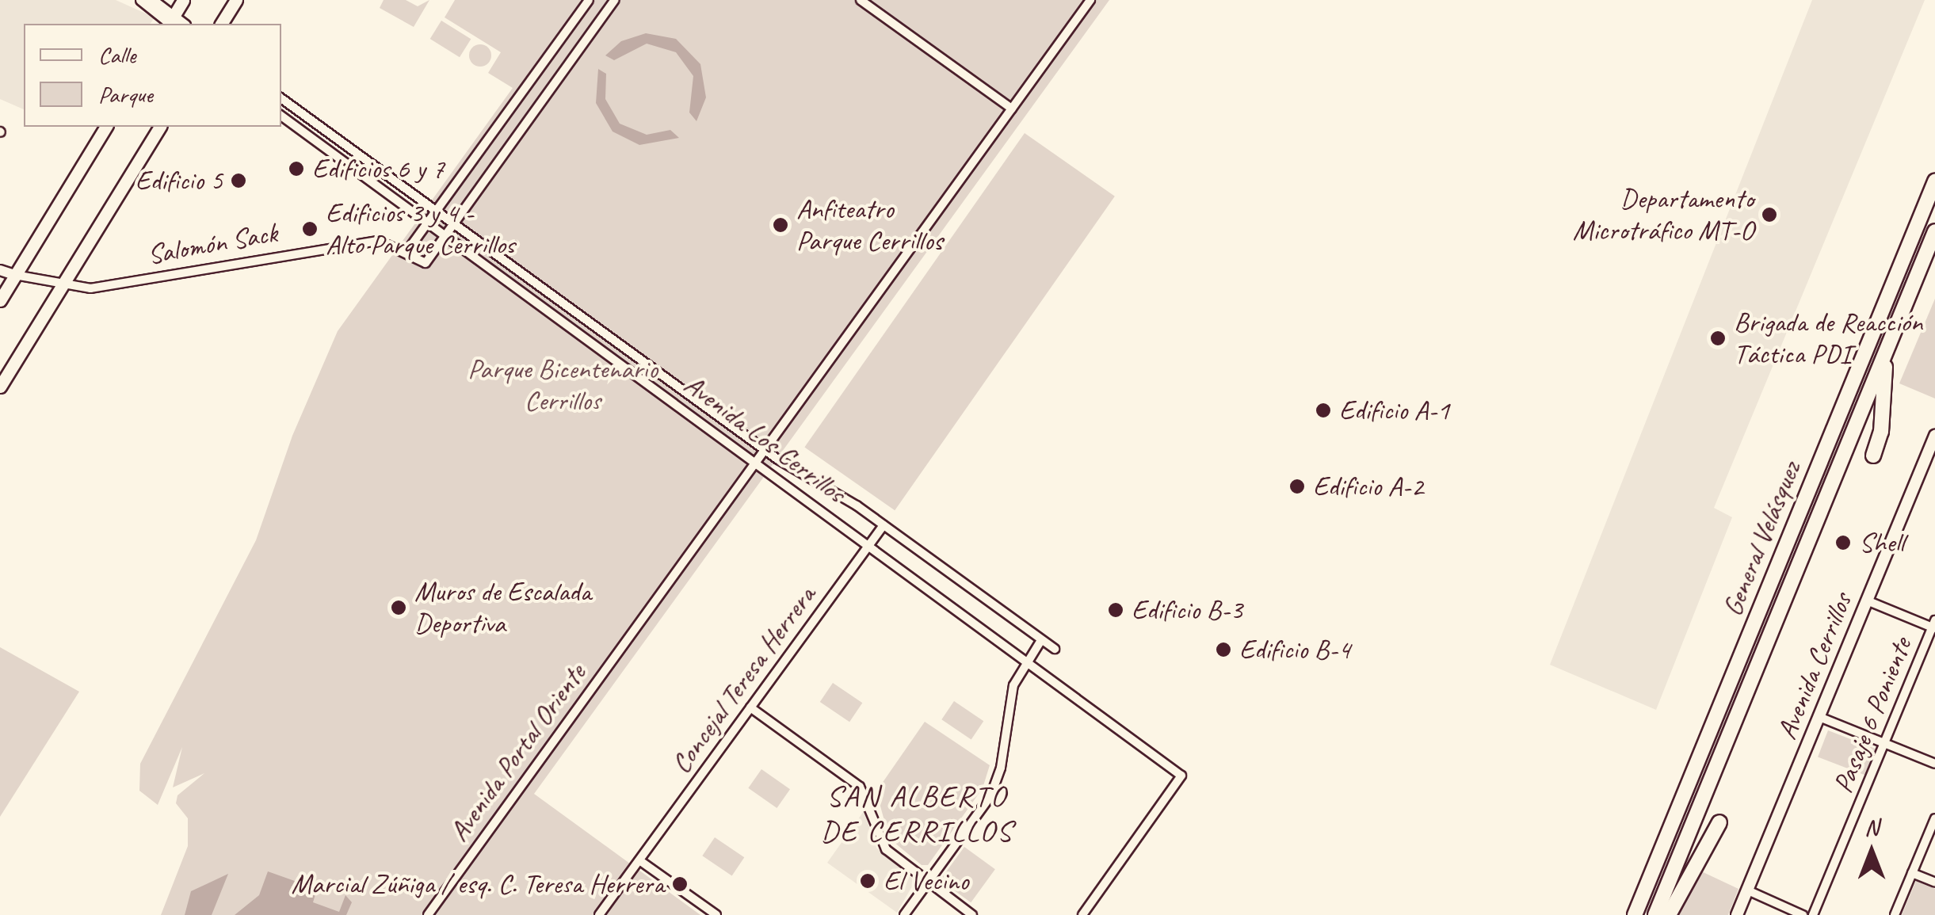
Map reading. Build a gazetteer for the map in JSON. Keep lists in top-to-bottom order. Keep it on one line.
{"streets":{"highway":["General Velásquez"],"main road":["Avenida Cerrillos"],"street":["Salomón Sack","Avenida Los Cerrillos","Concejal Teresa Herrera","Pasaje 6 Poniente","Avenida Portal Oriente"]},"crossings":[["Salomón Sack","Avenida Los Cerrillos"],["Avenida Los Cerrillos","Concejal Teresa Herrera"],["Avenida Los Cerrillos","Avenida Portal Oriente"]],"districts":["SAN ALBERTO DE CERRILLOS"],"parks":["Parque Bicentenario Cerrillos"],"places":["Edificios 6 y 7","Edificio 5","Departamento Microtráfico MT-O","Anfiteatro Parque Cerrillos","Edificios 3 y 4 - Alto Parque Cerrillos","Brigada de Reacción Táctica PDI","Edificio A-1","Edificio A-2","Shell","Muros de Escalada Deportiva","Edificio B-3","Edificio B-4","El Vecino","Marcial Zúñiga / esq. C. Teresa Herrera"],"legend":["Calle","Parque"],"north":"top"}
